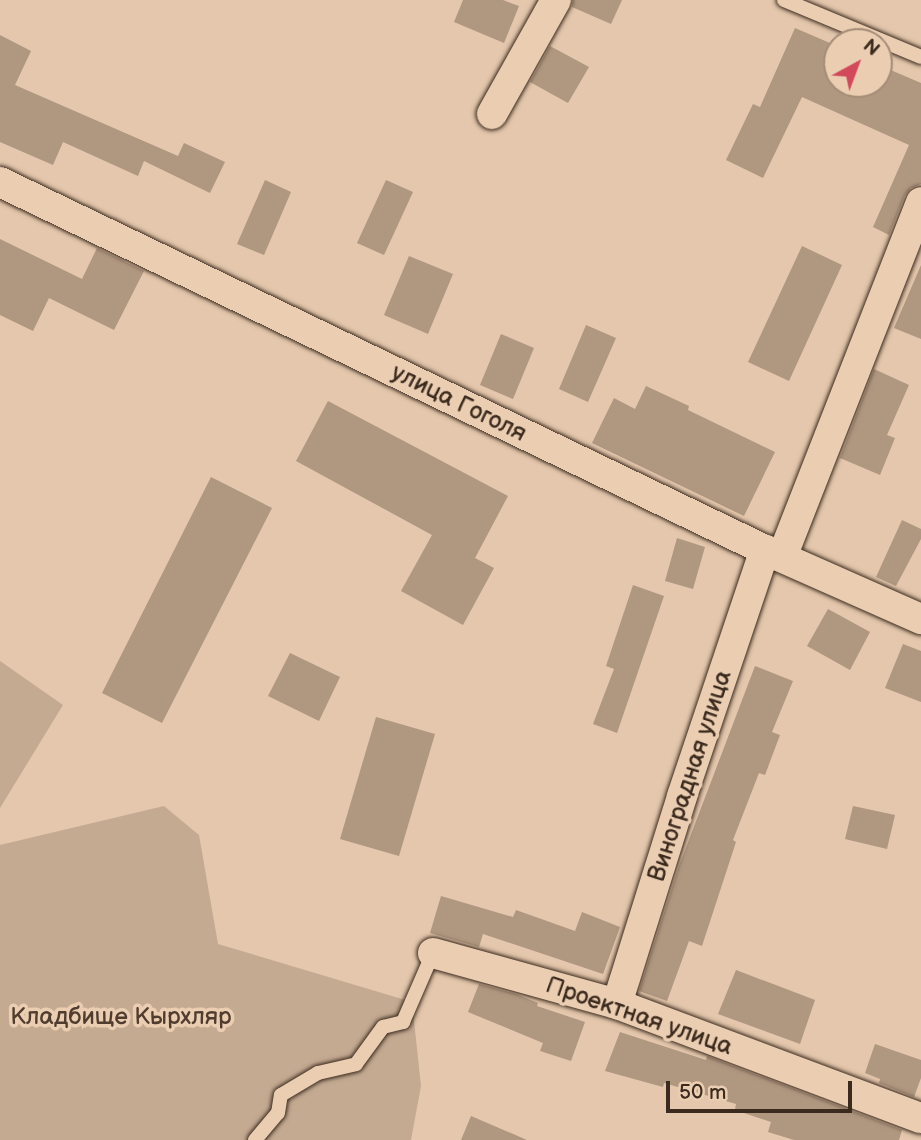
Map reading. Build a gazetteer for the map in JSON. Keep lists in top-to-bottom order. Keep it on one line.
{"streets":{"street":["улица Гоголя","Виноградная улица","Проектная улица"]},"crossings":[["улица Гоголя","Виноградная улица"],["Виноградная улица","Проектная улица"]],"parks":["Кладбище Кырхляр"],"scale_bar":"50 m","north":"top right"}
